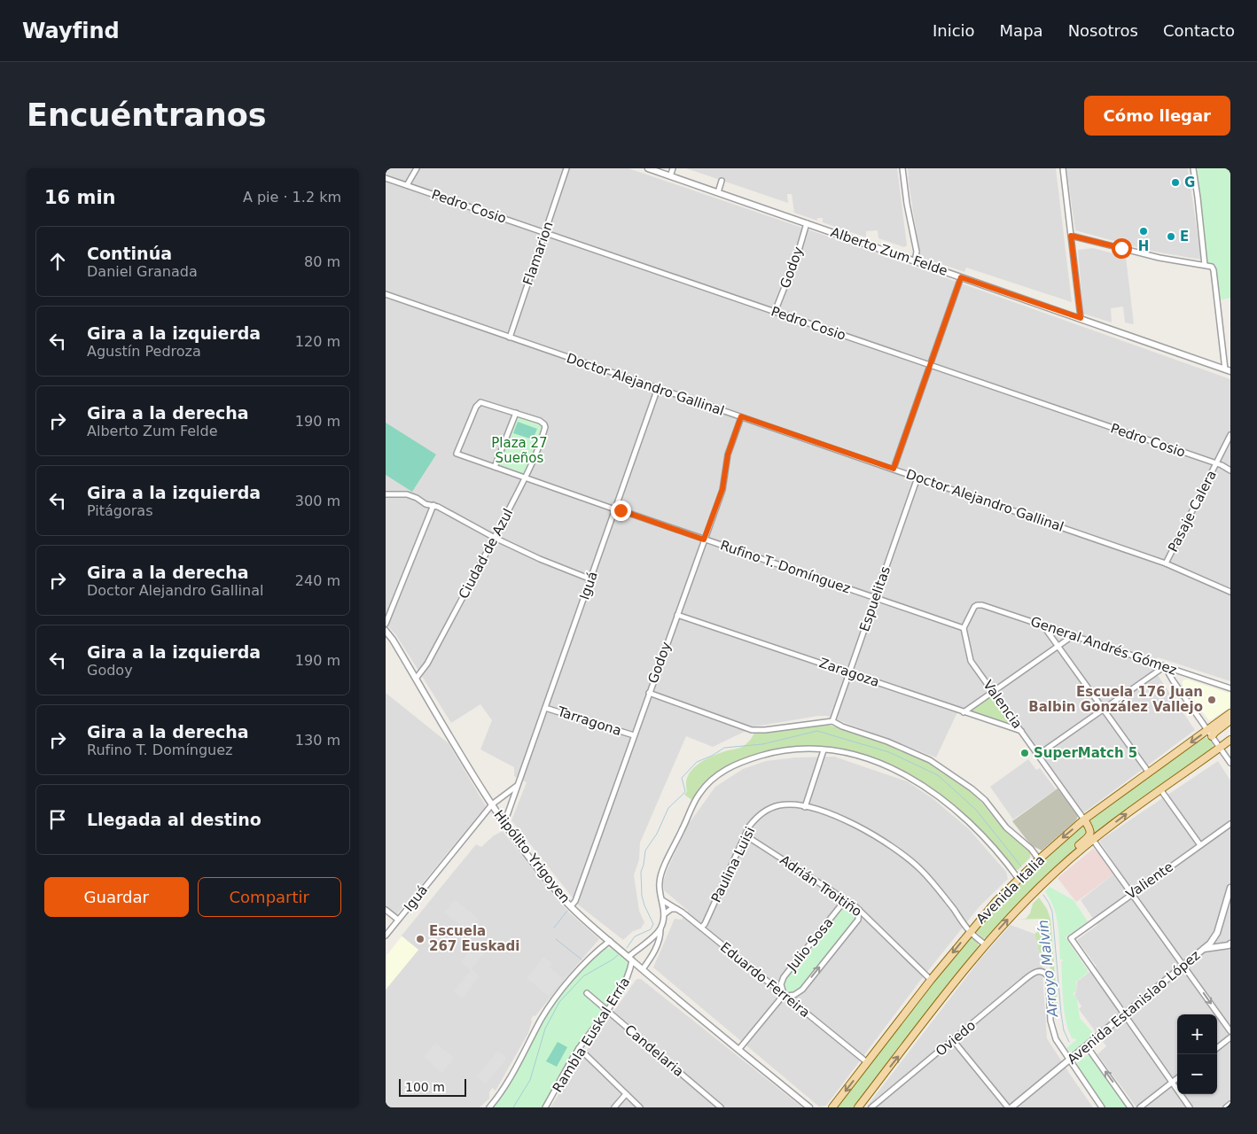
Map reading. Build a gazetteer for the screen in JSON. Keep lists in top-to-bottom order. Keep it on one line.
{"streets":{"main road":["Avenida Italia"],"street":["Pedro Cosio","Alberto Zum Felde","Flamarion","Godoy","Doctor Alejandro Gallinal","Pasaje Calera","Ciudad de Azul","Rufino T. Domínguez","Iguá","Espuelitas","General Andrés Gómez","Zaragoza","Valencia","Tarragona","Hipólito Yrigoyen","Paulina Luisi","Valiente","Adrián Troitiño","Julio Sosa","Eduardo Ferreira","Avenida Estanislao López","Rambla Euskal Erría","Oviedo","Candelaria"]},"crossings":[["Pedro Cosio","Flamarion"],["Pedro Cosio","Godoy"],["Pedro Cosio","Pasaje Calera"],["Alberto Zum Felde","Godoy"],["Flamarion","Doctor Alejandro Gallinal"],["Godoy","Doctor Alejandro Gallinal"],["Godoy","Rufino T. Domínguez"],["Godoy","Zaragoza"],["Godoy","Tarragona"],["Godoy","Hipólito Yrigoyen"],["Doctor Alejandro Gallinal","Pasaje Calera"],["Doctor Alejandro Gallinal","Iguá"],["Doctor Alejandro Gallinal","Espuelitas"],["Ciudad de Azul","Rufino T. Domínguez"],["Ciudad de Azul","Hipólito Yrigoyen"],["Rufino T. Domínguez","Iguá"],["Rufino T. Domínguez","Espuelitas"],["Rufino T. Domínguez","General Andrés Gómez"],["Rufino T. Domínguez","Valencia"],["Iguá","Tarragona"],["Iguá","Hipólito Yrigoyen"],["Espuelitas","Zaragoza"],["General Andrés Gómez","Valencia"],["Zaragoza","Valencia"],["Valencia","Avenida Italia"],["Hipólito Yrigoyen","Rambla Euskal Erría"],["Paulina Luisi","Adrián Troitiño"],["Paulina Luisi","Avenida Italia"],["Paulina Luisi","Eduardo Ferreira"],["Valiente","Avenida Estanislao López"],["Adrián Troitiño","Avenida Italia"],["Adrián Troitiño","Julio Sosa"],["Avenida Italia","Eduardo Ferreira"],["Julio Sosa","Eduardo Ferreira"],["Avenida Estanislao López","Oviedo"],["Rambla Euskal Erría","Candelaria"]],"water":["Arroyo Malvín"],"parks":["Plaza 27 Sueños"],"places":["G","H","E","Escuela 176 Juan Balbin González Vallejo","SuperMatch 5","Escuela 267 Euskadi"],"scale_bar":"100 m","page":{"header":"Wayfind","nav":["Inicio","Mapa","Nosotros","Contacto"],"buttons":["Cómo llegar",["Guardar","Compartir"]],"title":"Encuéntranos","heading":["16 min","A pie · 1.2 km"],"list":[["Continúa","Daniel Granada","80 m"],["Gira a la izquierda","Agustín Pedroza","120 m"],["Gira a la derecha","Alberto Zum Felde","190 m"],["Gira a la izquierda","Pitágoras","300 m"],["Gira a la derecha","Doctor Alejandro Gallinal","240 m"],["Gira a la izquierda","Godoy","190 m"],["Gira a la derecha","Rufino T. Domínguez","130 m"],"Llegada al destino"],"map_buttons":["+","−"],"scale":"100 m"}}
